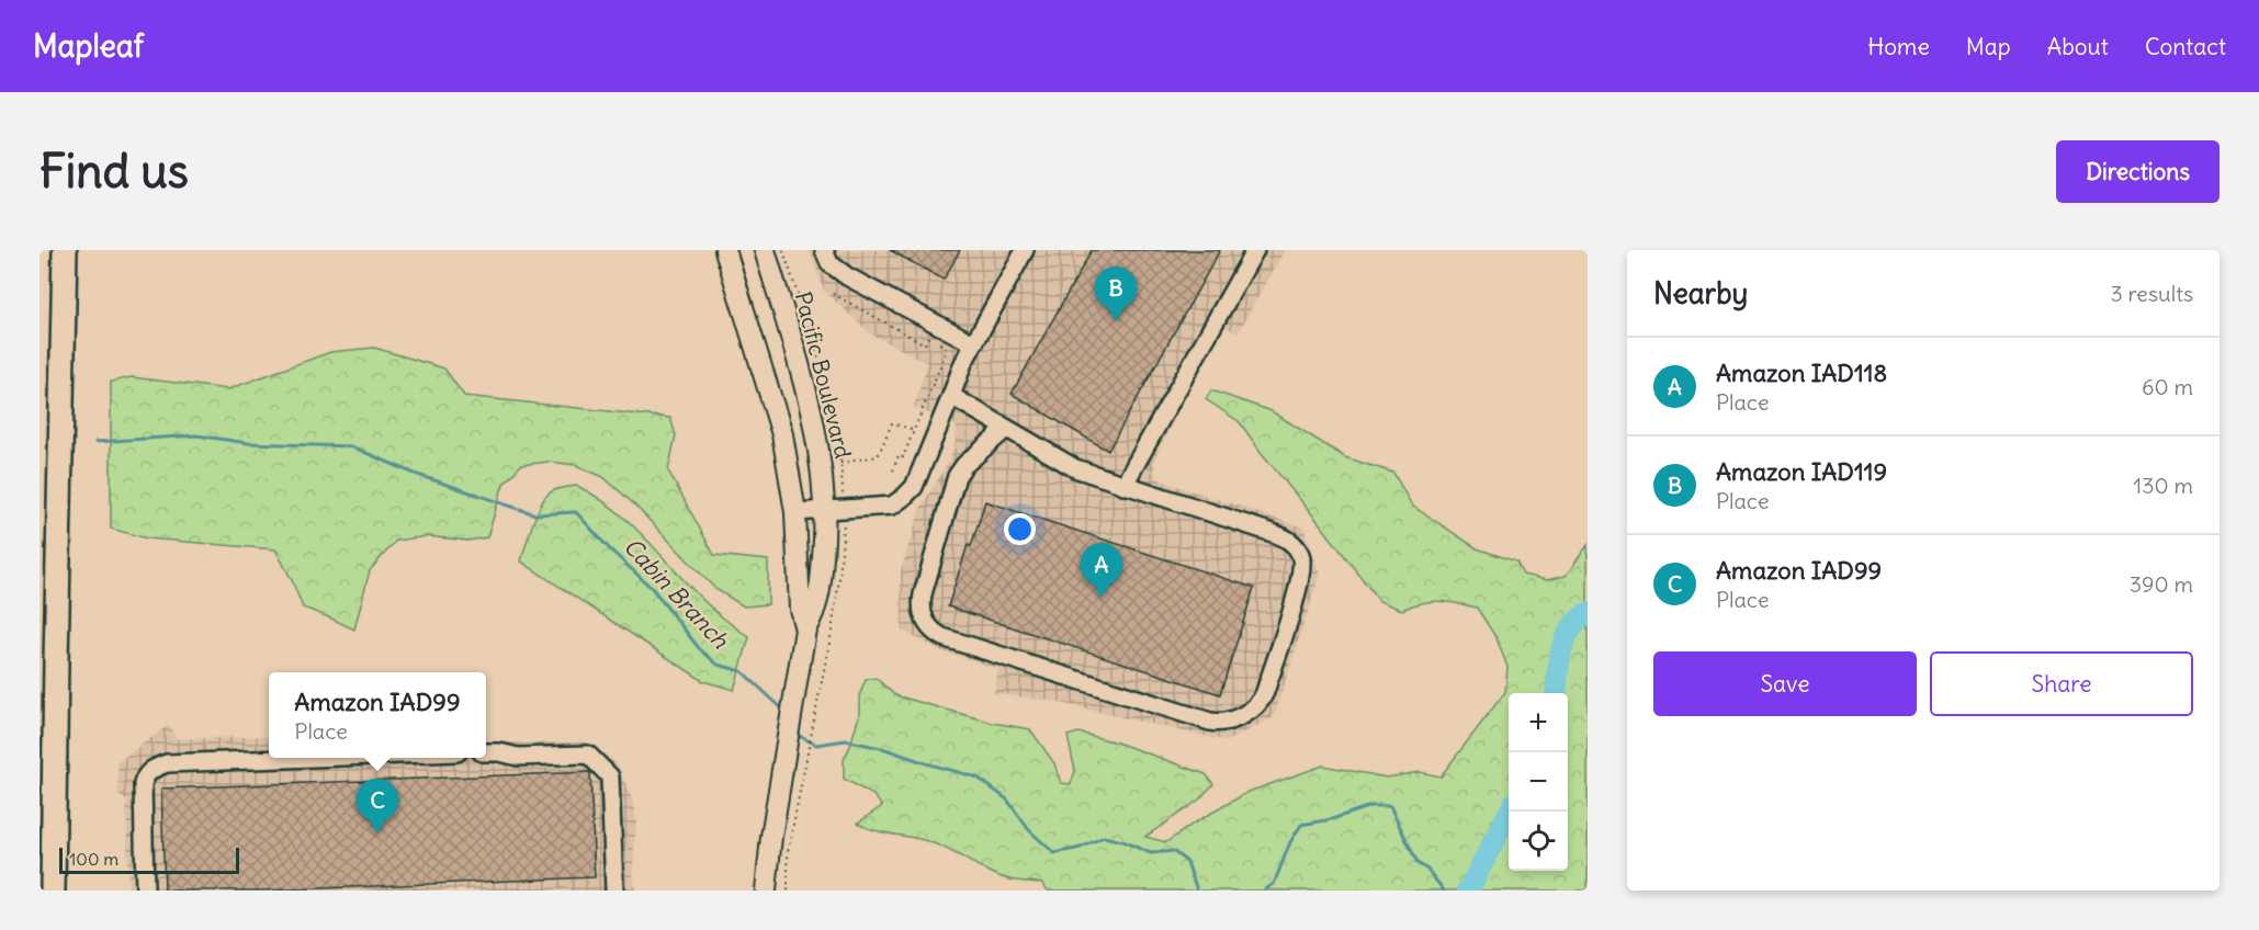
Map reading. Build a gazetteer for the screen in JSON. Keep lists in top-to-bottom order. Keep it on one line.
{"streets":{"main road":["Pacific Boulevard"]},"water":["Cabin Branch"],"scale_bar":"100 m","page":{"header":"Mapleaf","nav":["Home","Map","About","Contact"],"buttons":["Directions",["Save","Share"]],"title":"Find us","heading":["Nearby","3 results"],"pins":["B","A","C"],"list":[{"mark":"A","name":"Amazon IAD118","note":"Place","value":"60 m"},{"mark":"B","name":"Amazon IAD119","note":"Place","value":"130 m"},{"mark":"C","name":"Amazon IAD99","note":"Place","value":"390 m"}],"popup":["Amazon IAD99","Place"],"map_buttons":["+","−"],"scale":"100 m"}}
